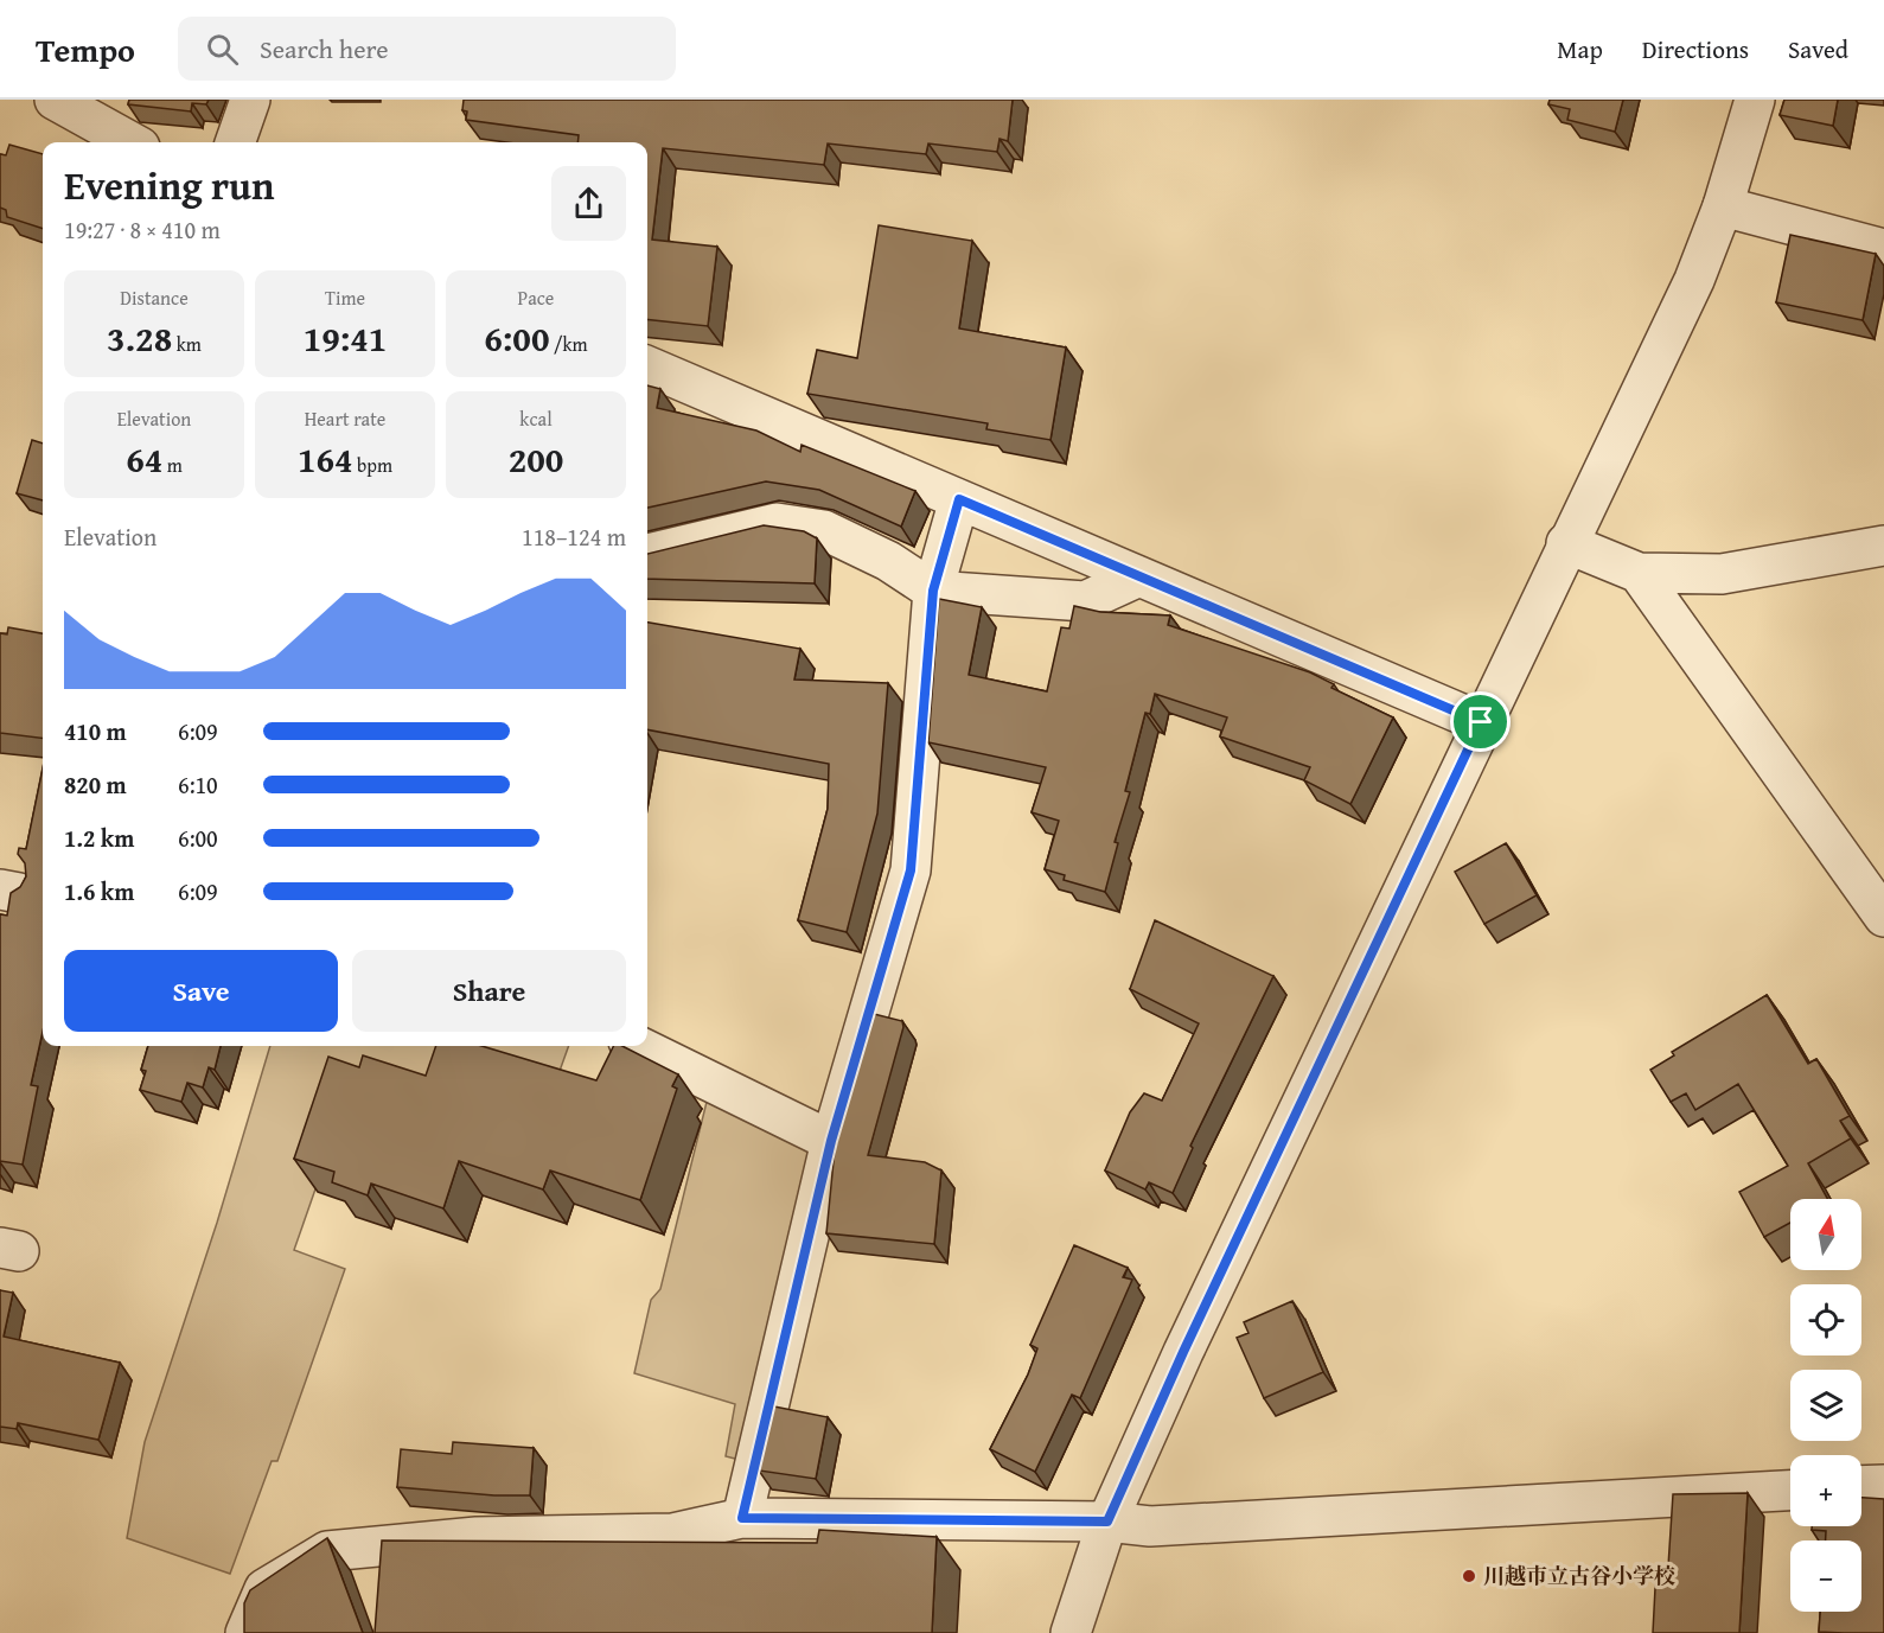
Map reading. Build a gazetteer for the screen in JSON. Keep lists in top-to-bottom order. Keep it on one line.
{"places":["川越市立古谷小学校"],"north":"top","page":{"header":"Tempo","search":"Search here","nav":["Map","Directions","Saved"],"heading":["Evening run","19:27 · 8 × 410 m"],"stats":[["Distance","3.28 km"],["Time","19:41"],["Pace","6:00 /km"],["Elevation","64 m"],["Heart rate","164 bpm"],["kcal","200"]],"chart":["Elevation","118–124 m"],"list":[{"name":"410 m","note":"6:09"},{"name":"820 m","note":"6:10"},{"name":"1.2 km","note":"6:00"},{"name":"1.6 km","note":"6:09"}],"buttons":["Save","Share"],"map_buttons":["+","−"]}}
